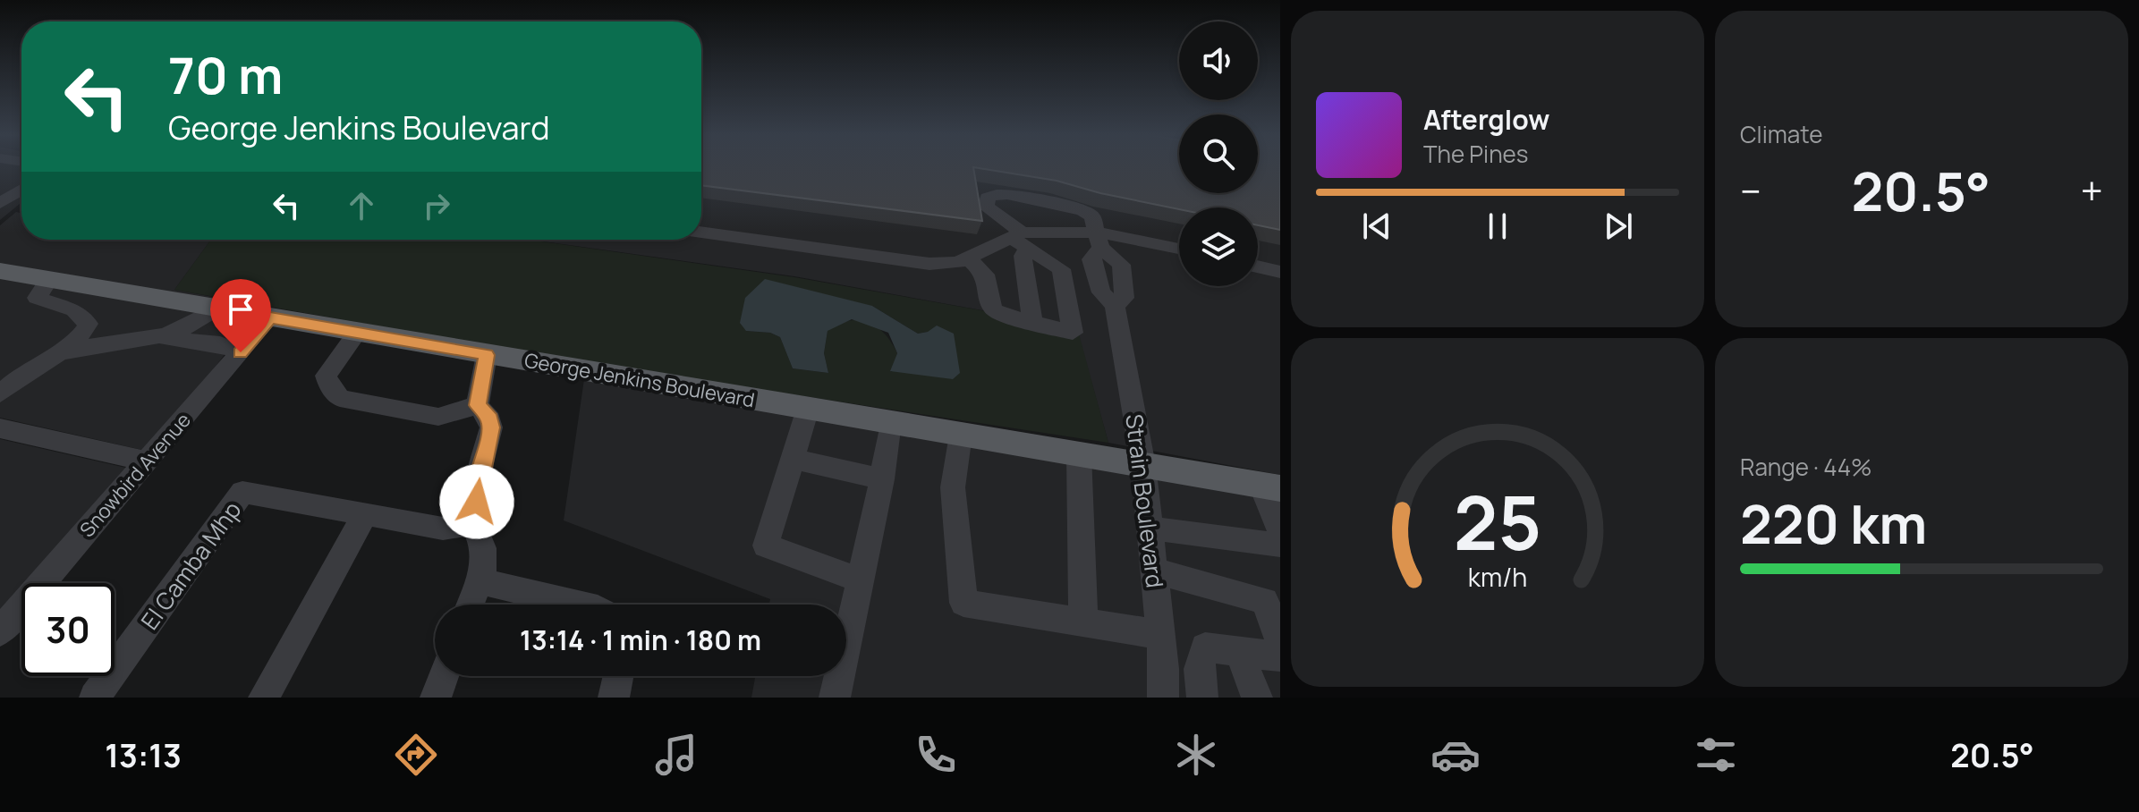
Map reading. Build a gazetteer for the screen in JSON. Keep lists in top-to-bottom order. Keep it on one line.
{"streets":{"main road":["George Jenkins Boulevard"],"street":["Snowbird Avenue","Strain Boulevard","El Camba Mhp"]},"crossings":[["George Jenkins Boulevard","Snowbird Avenue"],["George Jenkins Boulevard","Strain Boulevard"]],"page":{"tile":["Climate",["Range · 44%","220 km"]],"turn":["70 m","George Jenkins Boulevard"],"song":["Afterglow","The Pines"],"heat":["−","20.5°","+"],"limit":"30","trip":"13:14 · 1 min · 180 m","tabs":["13:13","20.5°"],"gauge":["25","km/h"]}}
